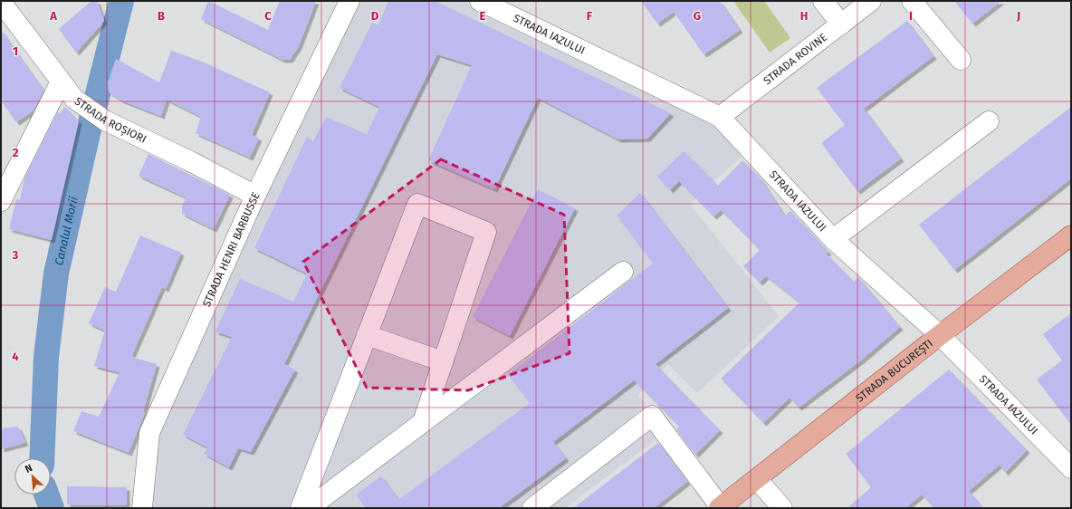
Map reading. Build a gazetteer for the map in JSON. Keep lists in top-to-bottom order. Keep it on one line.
{"streets":{"main road":["STRADA BUCUREȘTI"],"street":["STRADA IAZULUI","STRADA ROVINE","STRADA ROȘIORI","STRADA HENRI BARBUSSE"]},"crossings":[["STRADA IAZULUI","STRADA ROVINE"],["STRADA IAZULUI","STRADA BUCUREȘTI"],["STRADA ROȘIORI","STRADA HENRI BARBUSSE"]],"water":["Canalul Morii"],"north":"top left","grid":{"columns":["A","B","C","D","E","F","G","H","I","J"],"rows":["1","2","3","4"]}}
